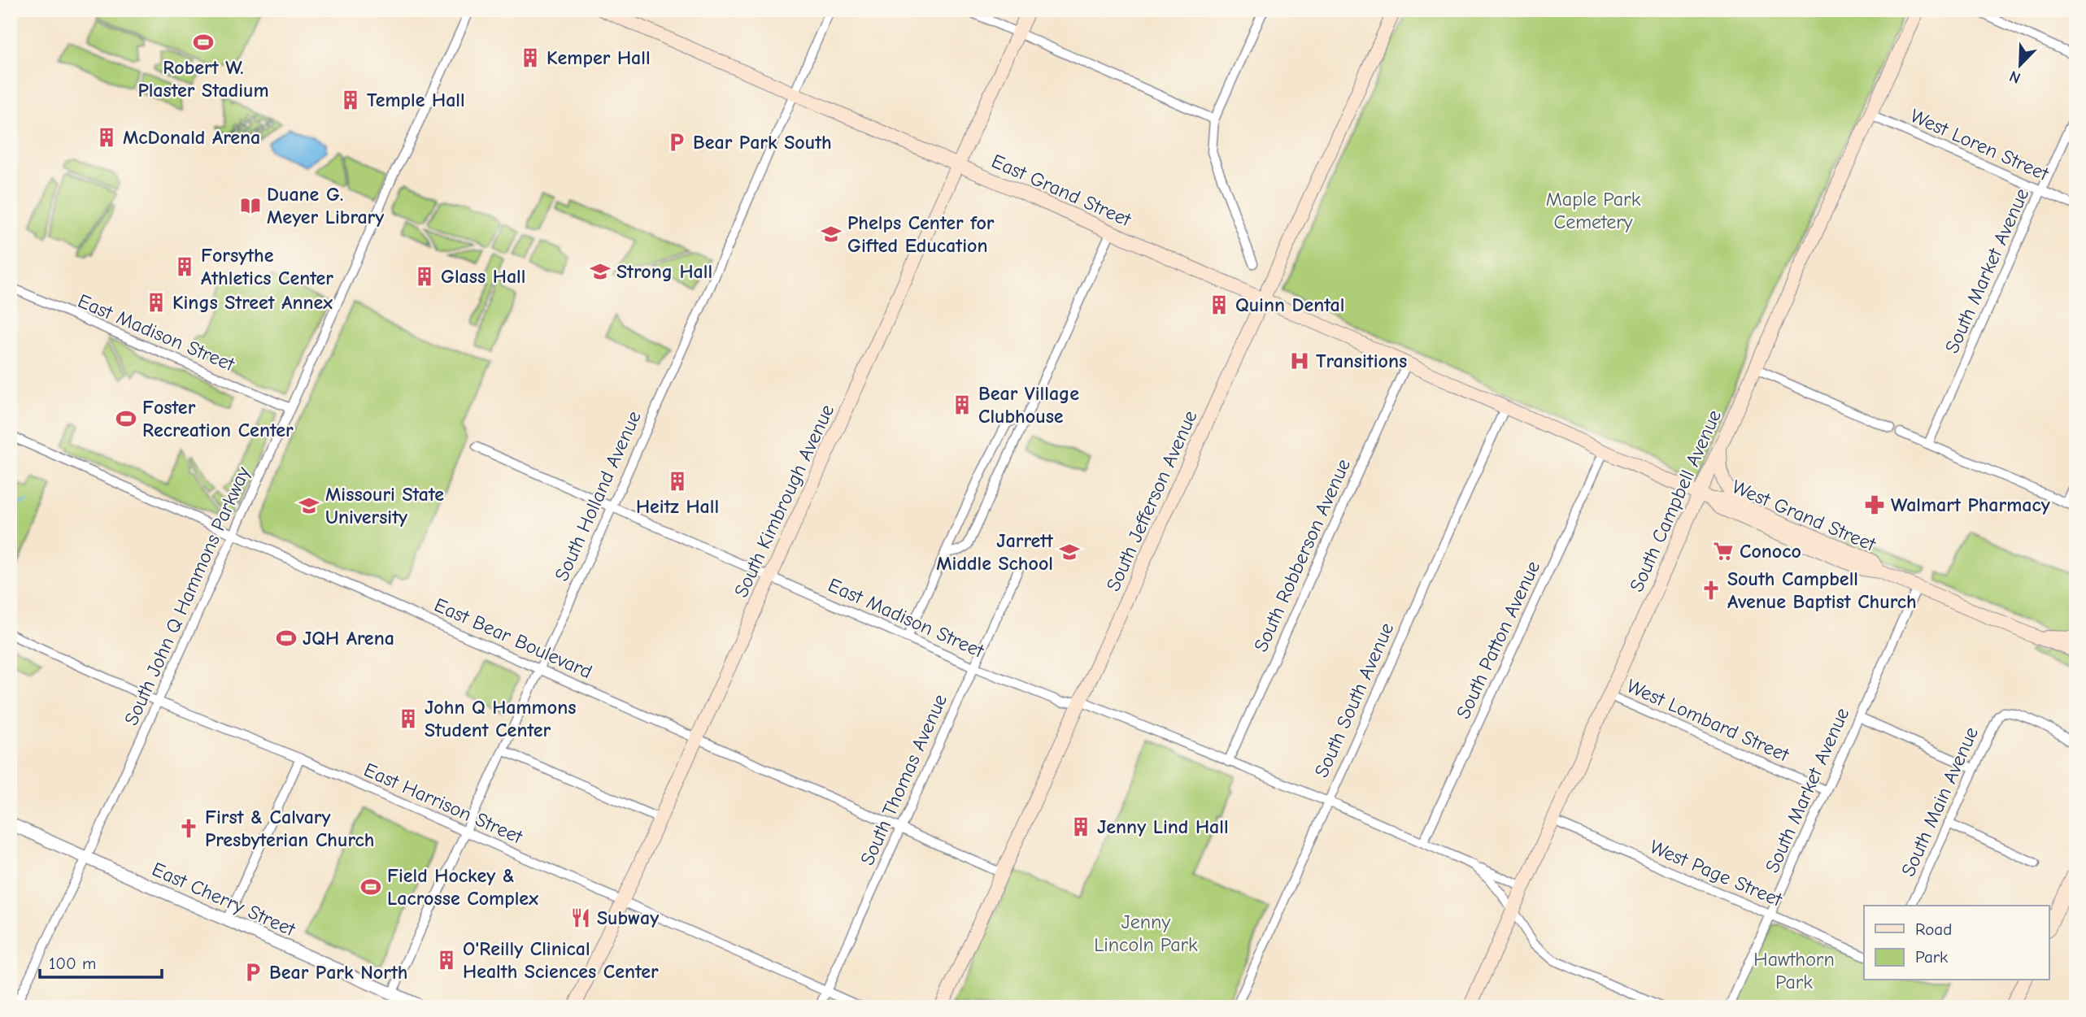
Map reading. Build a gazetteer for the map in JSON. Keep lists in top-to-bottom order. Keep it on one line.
{"streets":{"main road":["East Grand Street","South Kimbrough Avenue","South Jefferson Avenue","South Campbell Avenue","West Grand Street"],"street":["West Loren Street","South Market Avenue","East Madison Street","South Holland Avenue","South Robberson Avenue","South John Q Hammons Parkway","East Bear Boulevard","South Patton Avenue","South South Avenue","West Lombard Street","South Thomas Avenue","South Main Avenue","East Harrison Street","West Page Street","East Cherry Street"]},"crossings":[["West Loren Street","South Market Avenue"],["West Loren Street","South Campbell Avenue"],["East Grand Street","South Holland Avenue"],["East Grand Street","South Kimbrough Avenue"],["East Grand Street","South Jefferson Avenue"],["East Grand Street","West Grand Street"],["East Grand Street","South Robberson Avenue"],["East Grand Street","South South Avenue"],["South Market Avenue","West Grand Street"],["South Market Avenue","West Lombard Street"],["South Market Avenue","West Page Street"],["East Madison Street","South Holland Avenue"],["East Madison Street","South Kimbrough Avenue"],["East Madison Street","South Jefferson Avenue"],["East Madison Street","South Campbell Avenue"],["East Madison Street","South Robberson Avenue"],["East Madison Street","South John Q Hammons Parkway"],["East Madison Street","South Patton Avenue"],["East Madison Street","South South Avenue"],["East Madison Street","South Thomas Avenue"],["South Holland Avenue","East Bear Boulevard"],["South Holland Avenue","East Harrison Street"],["South Holland Avenue","East Cherry Street"],["South Kimbrough Avenue","East Bear Boulevard"],["South Kimbrough Avenue","East Harrison Street"],["South Jefferson Avenue","East Bear Boulevard"],["South Campbell Avenue","West Grand Street"],["South Campbell Avenue","West Lombard Street"],["South Campbell Avenue","West Page Street"],["West Grand Street","South Patton Avenue"],["West Grand Street","South South Avenue"],["South John Q Hammons Parkway","East Bear Boulevard"],["South John Q Hammons Parkway","East Harrison Street"],["South John Q Hammons Parkway","East Cherry Street"],["East Bear Boulevard","South Thomas Avenue"],["South Thomas Avenue","East Harrison Street"]],"parks":["Maple Park Cemetery","Jenny Lincoln Park","Hawthorn Park"],"places":{"sports":["Robert W. Plaster Stadium","Foster Recreation Center","JQH Arena","Field Hockey & Lacrosse Complex"],"building":["Kemper Hall","Temple Hall","McDonald Arena","Forsythe Athletics Center","Glass Hall","Kings Street Annex","Quinn Dental","Bear Village Clubhouse","Heitz Hall","John Q Hammons Student Center","Jenny Lind Hall","O'Reilly Clinical Health Sciences Center"],"parking":["Bear Park South","Bear Park North"],"library":["Duane G. Meyer Library"],"school or university":["Phelps Center for Gifted Education","Strong Hall","Missouri State University","Jarrett Middle School"],"hospital":["Transitions"],"pharmacy":["Walmart Pharmacy"],"supermarket":["Conoco"],"church":["South Campbell Avenue Baptist Church","First & Calvary Presbyterian Church"],"restaurant":["Subway"]},"legend":["Road","Park"],"scale_bar":"100 m","north":"bottom left"}
